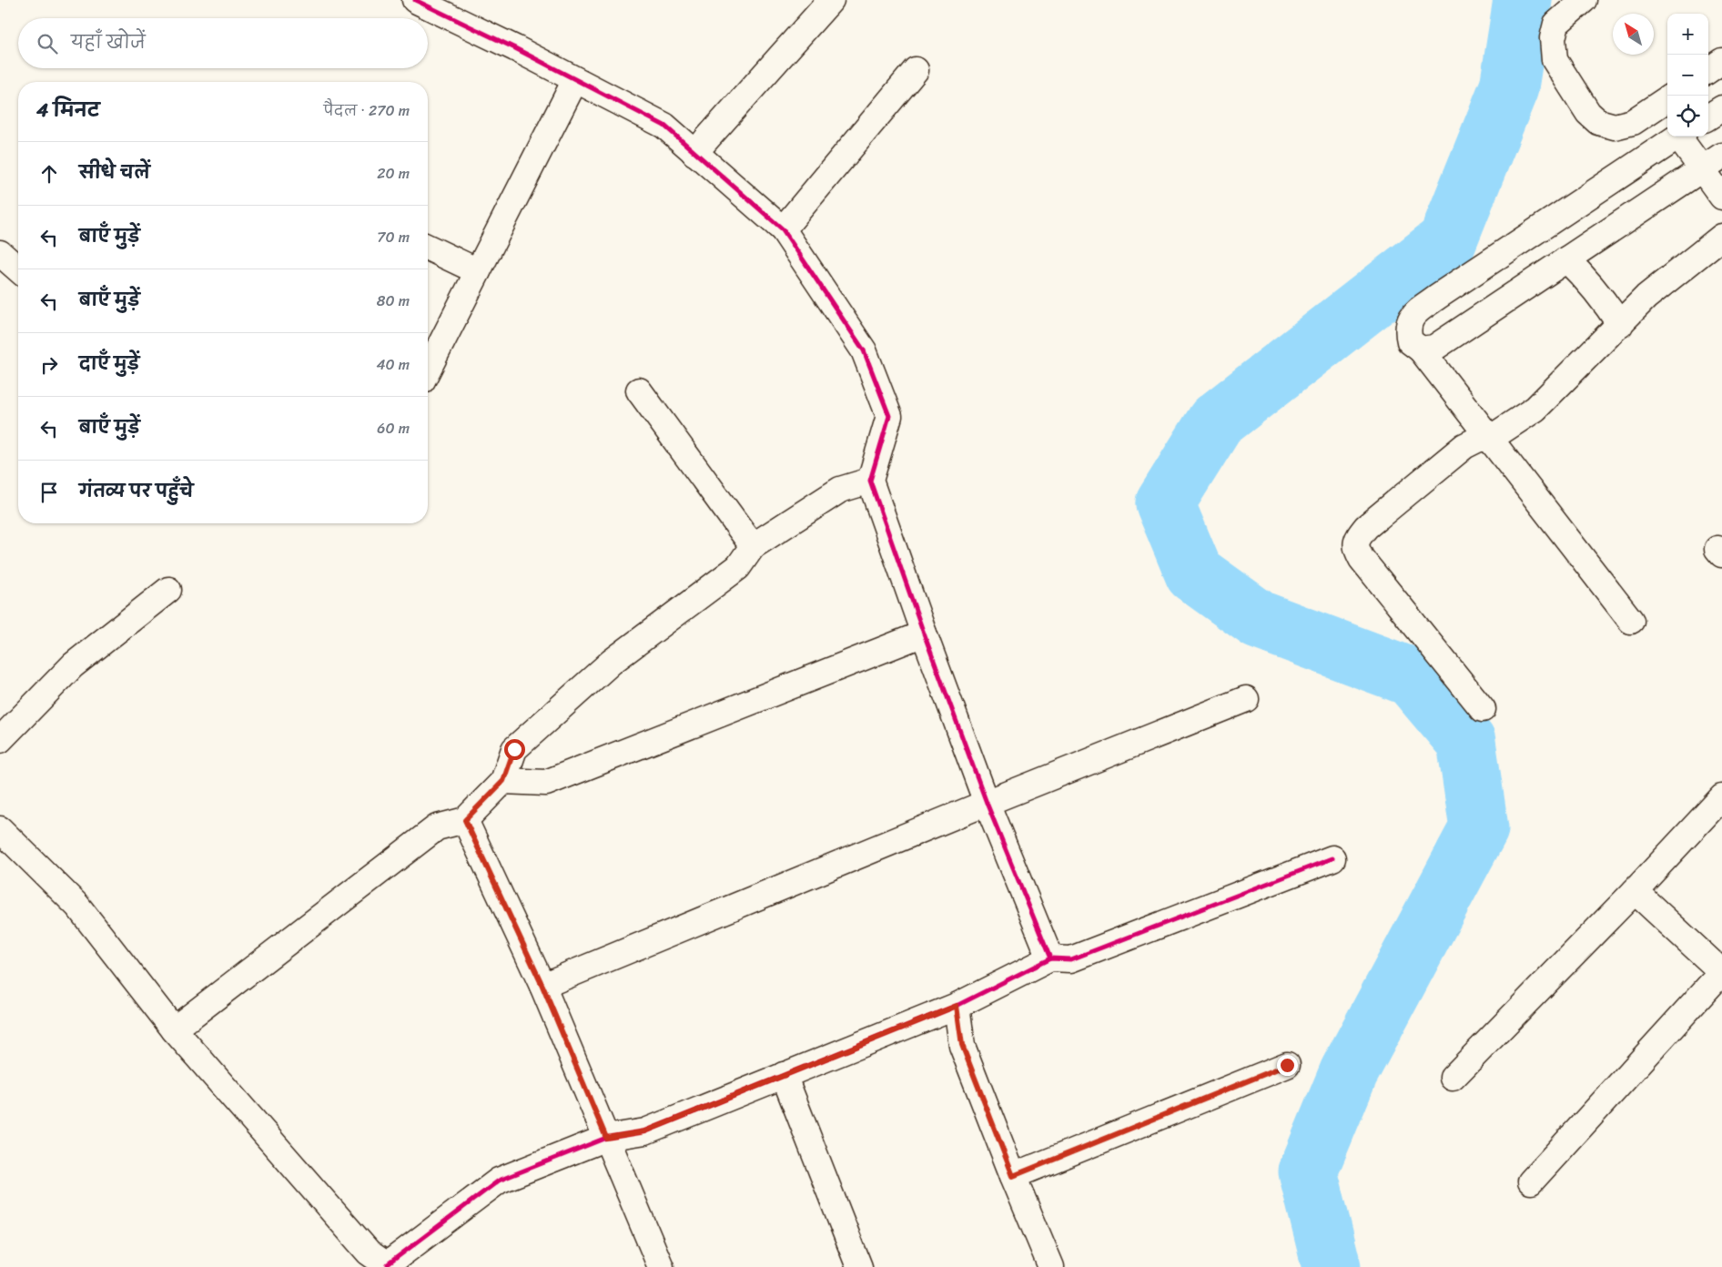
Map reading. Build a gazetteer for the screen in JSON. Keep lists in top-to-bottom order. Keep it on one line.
{"north":"top left","page":{"map_buttons":["+","−"],"search":"यहाँ खोजें","heading":["4 मिनट","पैदल · 270 m"],"list":[["सीधे चलें","20 m"],["बाएँ मुड़ें","70 m"],["बाएँ मुड़ें","80 m"],["दाएँ मुड़ें","40 m"],["बाएँ मुड़ें","60 m"],"गंतव्य पर पहुँचे"]}}
